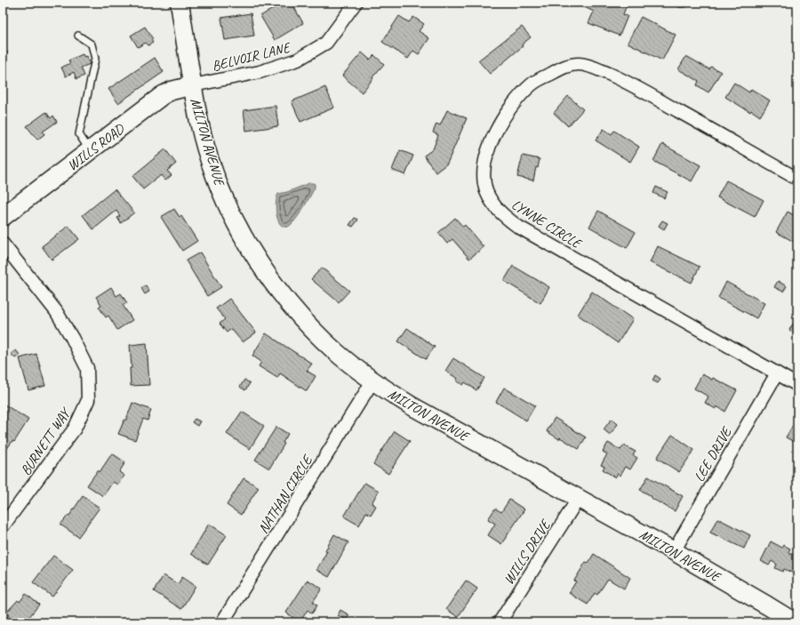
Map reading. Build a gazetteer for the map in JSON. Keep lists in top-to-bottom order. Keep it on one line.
{"streets":{"street":["BELVOIR LANE","MILTON AVENUE","WILLS ROAD","LYNNE CIRCLE","BURNETT WAY","LEE DRIVE","NATHAN CIRCLE","WILLS DRIVE"]},"crossings":[["BELVOIR LANE","MILTON AVENUE"],["BELVOIR LANE","WILLS ROAD"],["MILTON AVENUE","WILLS ROAD"],["MILTON AVENUE","LEE DRIVE"],["MILTON AVENUE","NATHAN CIRCLE"],["MILTON AVENUE","WILLS DRIVE"],["LYNNE CIRCLE","LEE DRIVE"]]}
